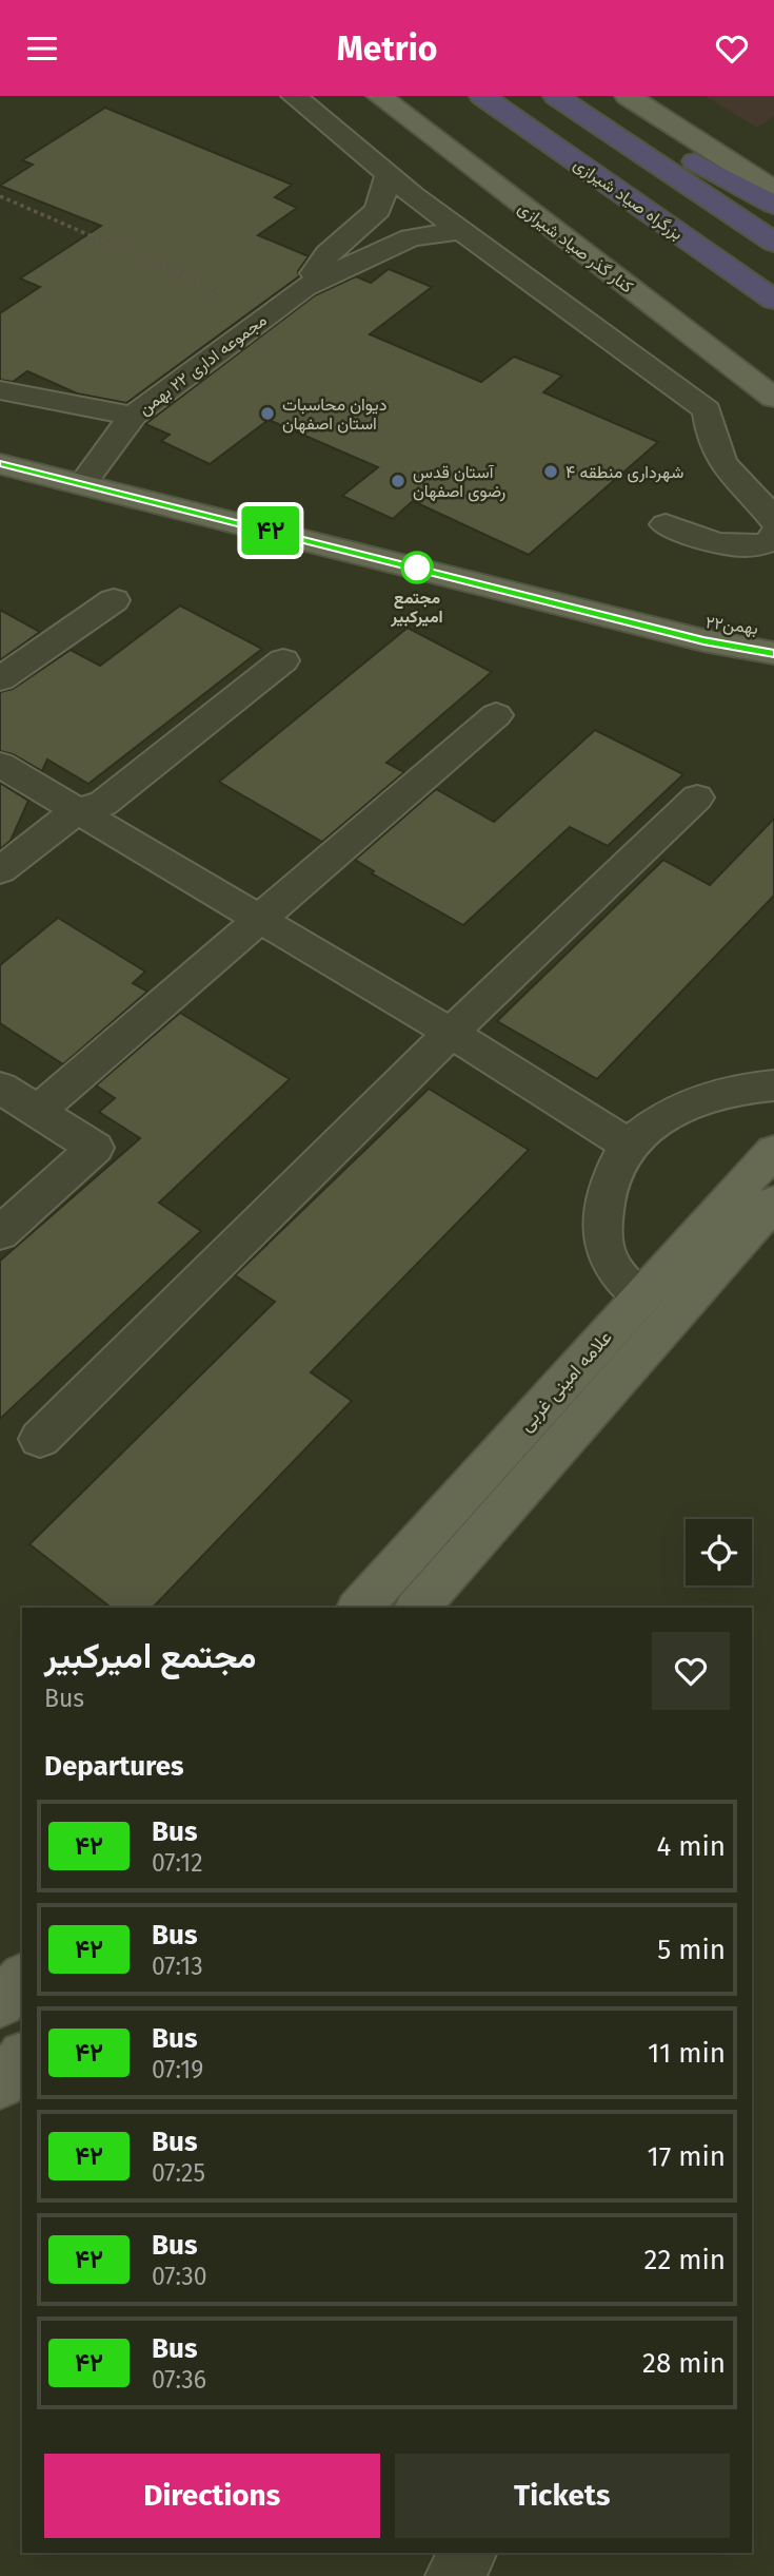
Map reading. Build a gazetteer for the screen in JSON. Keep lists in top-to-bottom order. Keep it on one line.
{"streets":{"highway":["بزرگراه صیاد شیرازی"],"main road":["کنار گذر صیاد شیرازی","۲۲بهمن","علامه امینی غربی"],"street":["مجموعه اداری ۲۲ بهمن"]},"places":["دیوان محاسبات استان اصفهان","شهرداری منطقه ۴","آستان قدس رضوی اصفهان","مجتمع امیرکبیر"],"lines":["bus line ۴۲"],"page":{"header":"Metrio","on_map":"۴۲","heading":[["مجتمع امیرکبیر","Bus"],"Departures"],"list":[{"mark":"۴۲","name":"Bus","note":"07:12","value":"4 min"},{"mark":"۴۲","name":"Bus","note":"07:13","value":"5 min"},{"mark":"۴۲","name":"Bus","note":"07:19","value":"11 min"},{"mark":"۴۲","name":"Bus","note":"07:25","value":"17 min"},{"mark":"۴۲","name":"Bus","note":"07:30","value":"22 min"},{"mark":"۴۲","name":"Bus","note":"07:36","value":"28 min"}],"buttons":["Directions","Tickets"]}}
